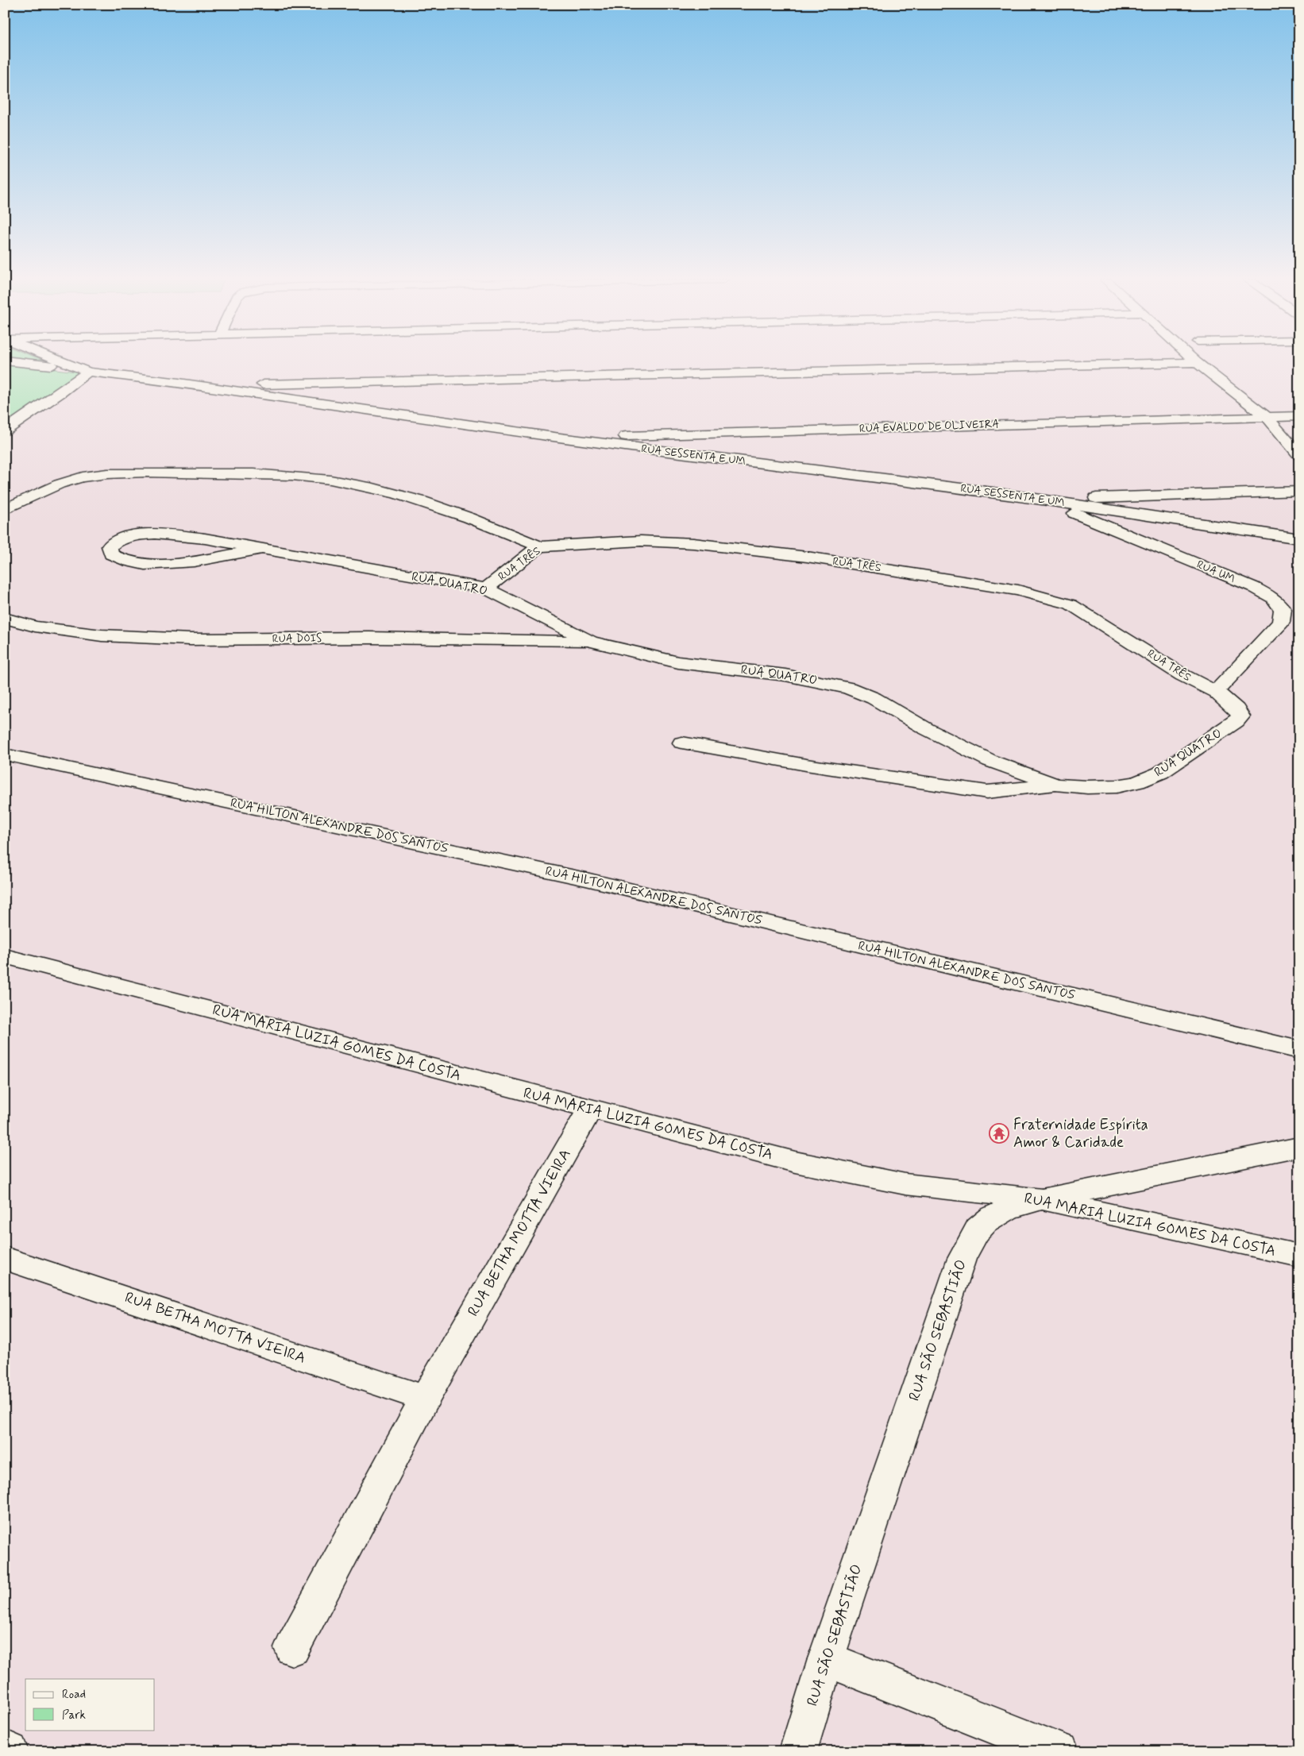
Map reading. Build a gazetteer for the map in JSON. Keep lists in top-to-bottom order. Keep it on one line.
{"streets":{"street":["RUA EVALDO DE OLIVEIRA","RUA SESSENTA E UM","RUA TRÊS","RUA UM","RUA QUATRO","RUA DOIS","RUA HILTON ALEXANDRE DOS SANTOS","RUA MARIA LUZIA GOMES DA COSTA","RUA BETHA MOTTA VIEIRA","RUA SÃO SEBASTIÃO"]},"crossings":[["RUA EVALDO DE OLIVEIRA","RUA SESSENTA E UM"],["RUA SESSENTA E UM","RUA UM"],["RUA TRÊS","RUA UM"],["RUA TRÊS","RUA QUATRO"],["RUA UM","RUA QUATRO"],["RUA QUATRO","RUA DOIS"],["RUA MARIA LUZIA GOMES DA COSTA","RUA BETHA MOTTA VIEIRA"],["RUA MARIA LUZIA GOMES DA COSTA","RUA SÃO SEBASTIÃO"]],"places":{"temple":["Fraternidade Espírita Amor & Caridade"]},"legend":["Road","Park"]}
